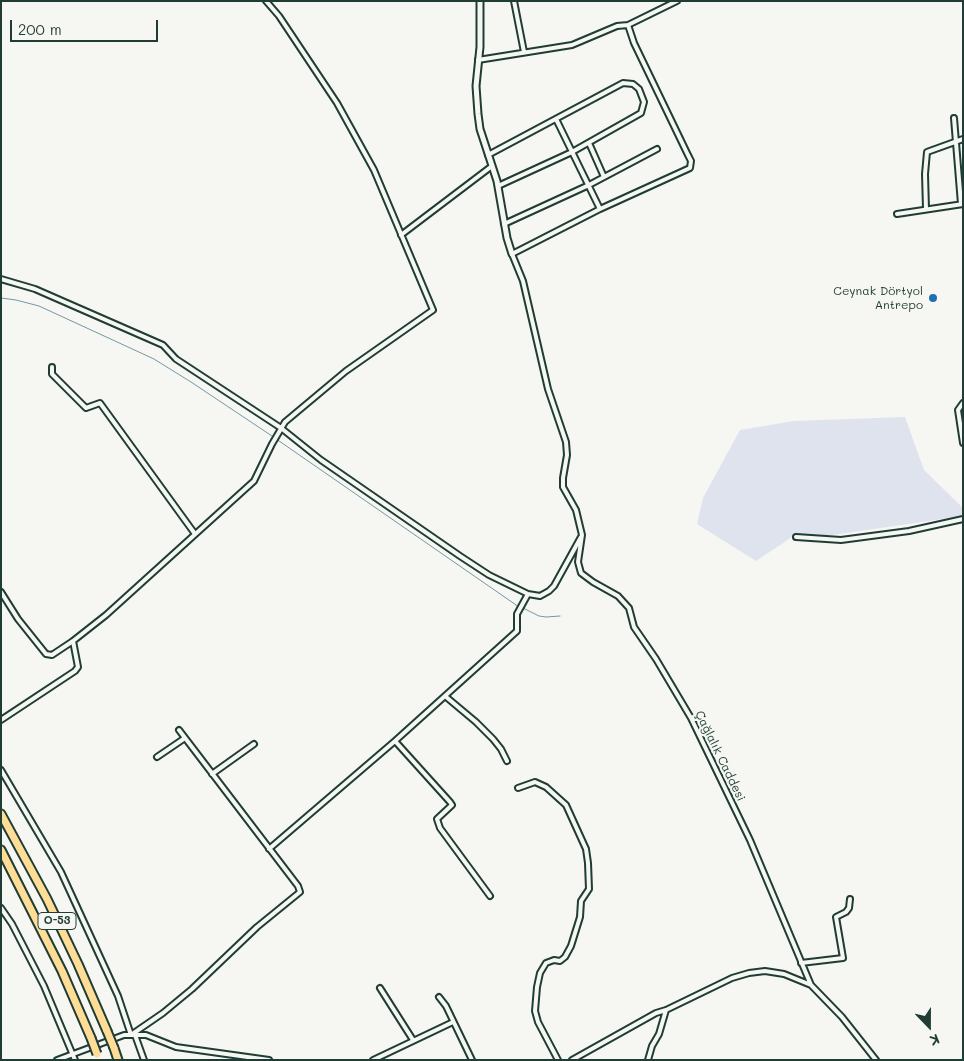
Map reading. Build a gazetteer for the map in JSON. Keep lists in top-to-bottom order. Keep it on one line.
{"streets":{"highway":["O-53"],"street":["Çağlalık Caddesi"]},"places":["Ceynak Dörtyol Antrepo"],"scale_bar":"200 m","north":"bottom"}
